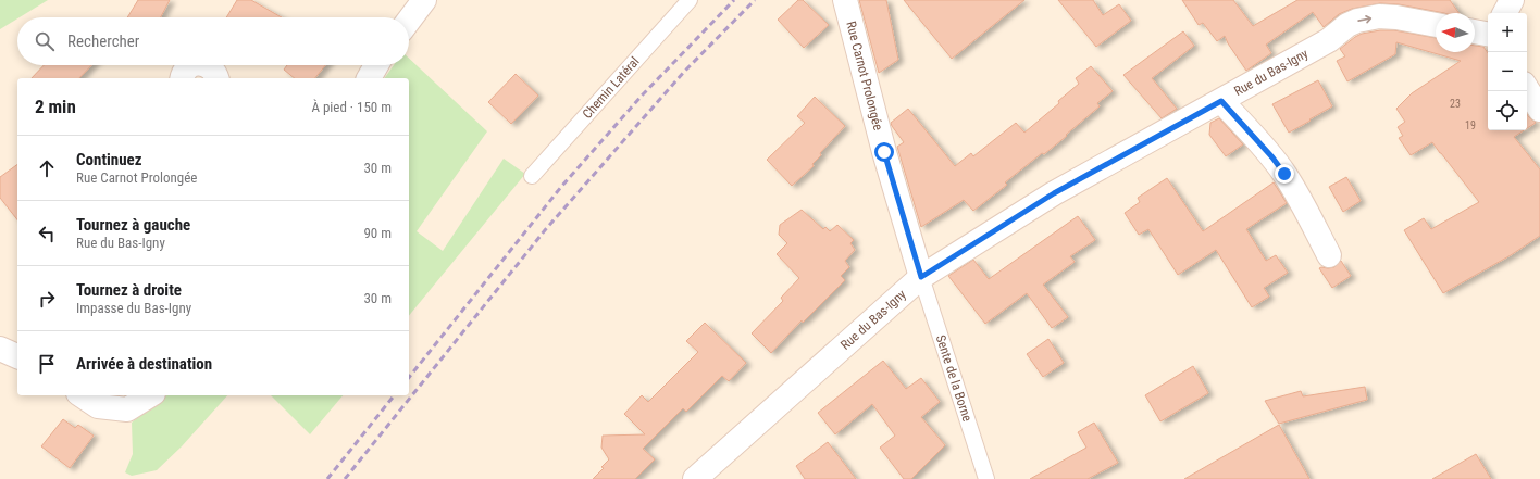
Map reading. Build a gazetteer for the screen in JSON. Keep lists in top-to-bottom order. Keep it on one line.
{"streets":{"street":["Rue du Bas-Igny","Rue Carnot Prolongée"],"lane":["Chemin Latéral","Sente de la Borne"]},"crossings":[["Rue du Bas-Igny","Rue Carnot Prolongée"],["Rue du Bas-Igny","Sente de la Borne"],["Rue Carnot Prolongée","Sente de la Borne"]],"house_numbers":["23","19"],"north":"left","page":{"map_buttons":["+","−"],"search":"Rechercher","heading":["2 min","À pied · 150 m"],"list":[["Continuez","Rue Carnot Prolongée","30 m"],["Tournez à gauche","Rue du Bas-Igny","90 m"],["Tournez à droite","Impasse du Bas-Igny","30 m"],"Arrivée à destination"]}}
